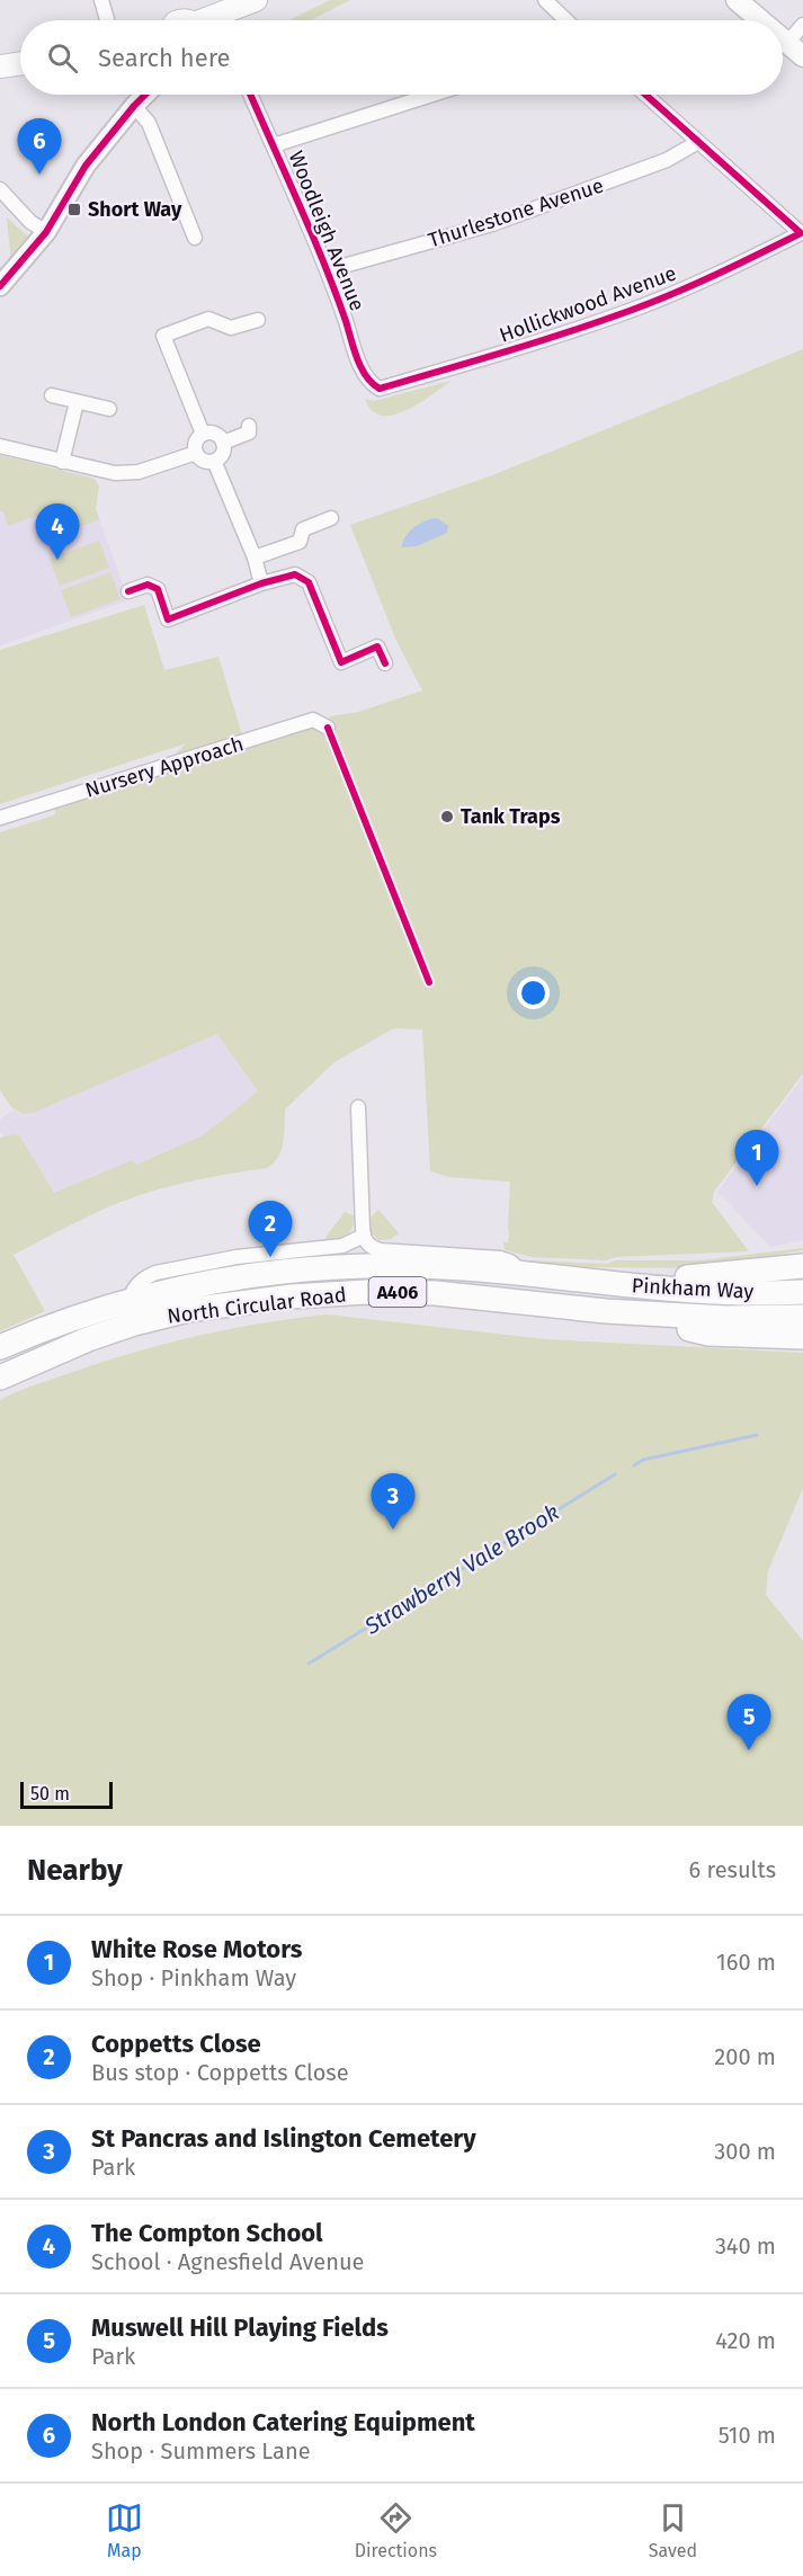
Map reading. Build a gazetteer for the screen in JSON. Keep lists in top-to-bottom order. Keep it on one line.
{"streets":{"highway":["Pinkham Way","A406","North Circular Road"],"street":["Thurlestone Avenue","Woodleigh Avenue","Hollickwood Avenue","Nursery Approach"]},"crossings":[["Thurlestone Avenue","Woodleigh Avenue"],["Thurlestone Avenue","Hollickwood Avenue"],["Woodleigh Avenue","Hollickwood Avenue"],["Pinkham Way","A406"],["Pinkham Way","North Circular Road"],["A406","North Circular Road"]],"water":["Strawberry Vale Brook"],"places":{"transit":["Short Way"],"other":["Tank Traps"]},"scale_bar":"50 m","page":{"search":"Search here","pins":["6","4","1","2","3","5"],"scale":"50 m","heading":["Nearby","6 results"],"list":[{"mark":"1","name":"White Rose Motors","note":"Shop · Pinkham Way","value":"160 m"},{"mark":"2","name":"Coppetts Close","note":"Bus stop · Coppetts Close","value":"200 m"},{"mark":"3","name":"St Pancras and Islington Cemetery","note":"Park","value":"300 m"},{"mark":"4","name":"The Compton School","note":"School · Agnesfield Avenue","value":"340 m"},{"mark":"5","name":"Muswell Hill Playing Fields","note":"Park","value":"420 m"},{"mark":"6","name":"North London Catering Equipment","note":"Shop · Summers Lane","value":"510 m"}],"nav":["Map","Directions","Saved"]}}
